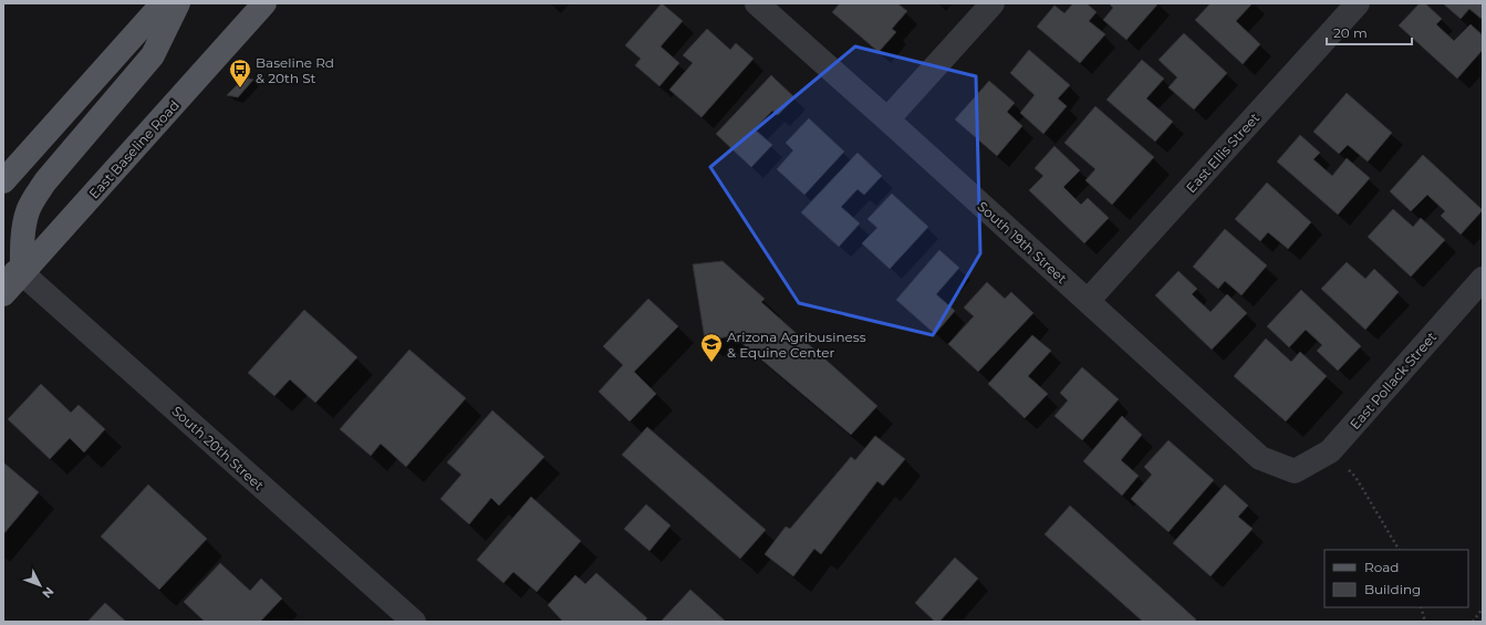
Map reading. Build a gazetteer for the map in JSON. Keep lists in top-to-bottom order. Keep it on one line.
{"streets":{"main road":["East Baseline Road"],"street":["East Ellis Street","South 19th Street","East Pollack Street","South 20th Street"]},"crossings":[["East Baseline Road","South 20th Street"],["East Ellis Street","South 19th Street"],["South 19th Street","East Pollack Street"]],"places":{"bus stop":["Baseline Rd & 20th St"],"school or university":["Arizona Agribusiness & Equine Center"]},"legend":["Road","Building"],"scale_bar":"20 m","north":"bottom right"}
